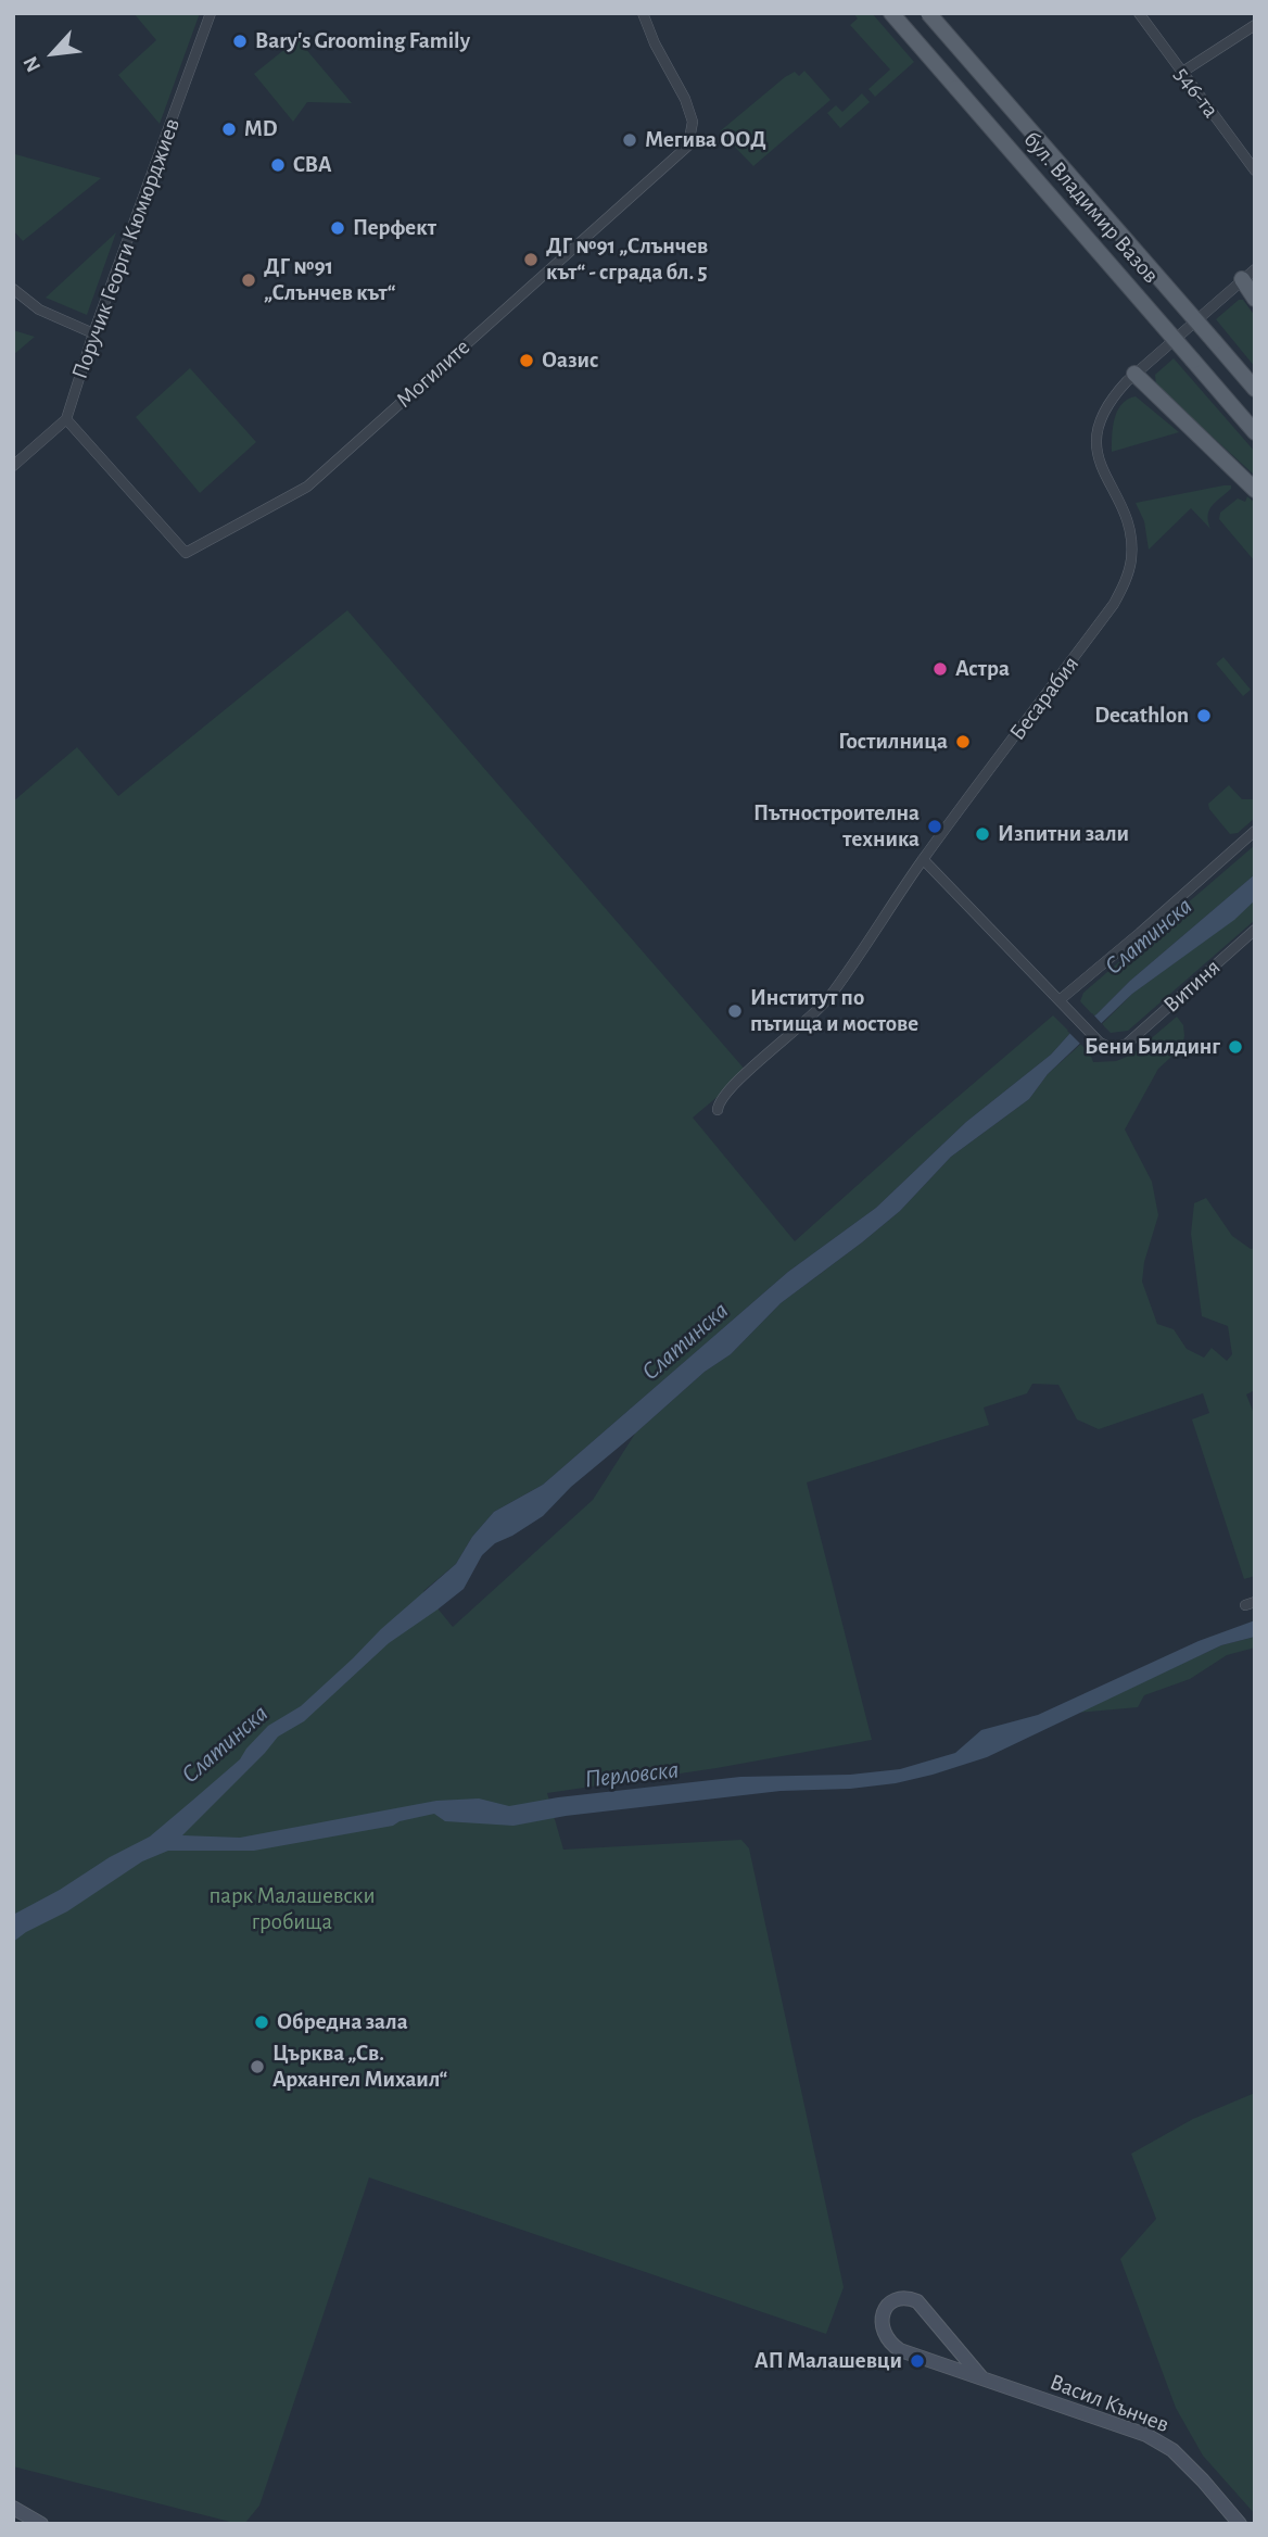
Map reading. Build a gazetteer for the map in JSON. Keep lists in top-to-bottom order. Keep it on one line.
{"streets":{"main road":["бул. Владимир Вазов"],"street":["546-та","Поручик Георги Кюмюрджиев","Могилите","Бесарабия","Витиня","Васил Кънчев"]},"crossings":[["Поручик Георги Кюмюрджиев","Могилите"],["Бесарабия","Витиня"]],"water":["Слатинска","Перловска"],"parks":["парк Малашевски гробища"],"places":["Bary's Grooming Family","MD","Мегива ООД","CBA","Перфект","ДГ №91 „Слънчев кът“ - сграда бл. 5","ДГ №91 „Слънчев кът“","Оазис","Астра","Decathlon","Гостилница","Пътностроителна техника","Изпитни зали","Институт по пътища и мостове","Бени Билдинг","Обредна зала","Църква „Св. Архангел Михаил“","АП Малашевци"],"north":"bottom left"}
